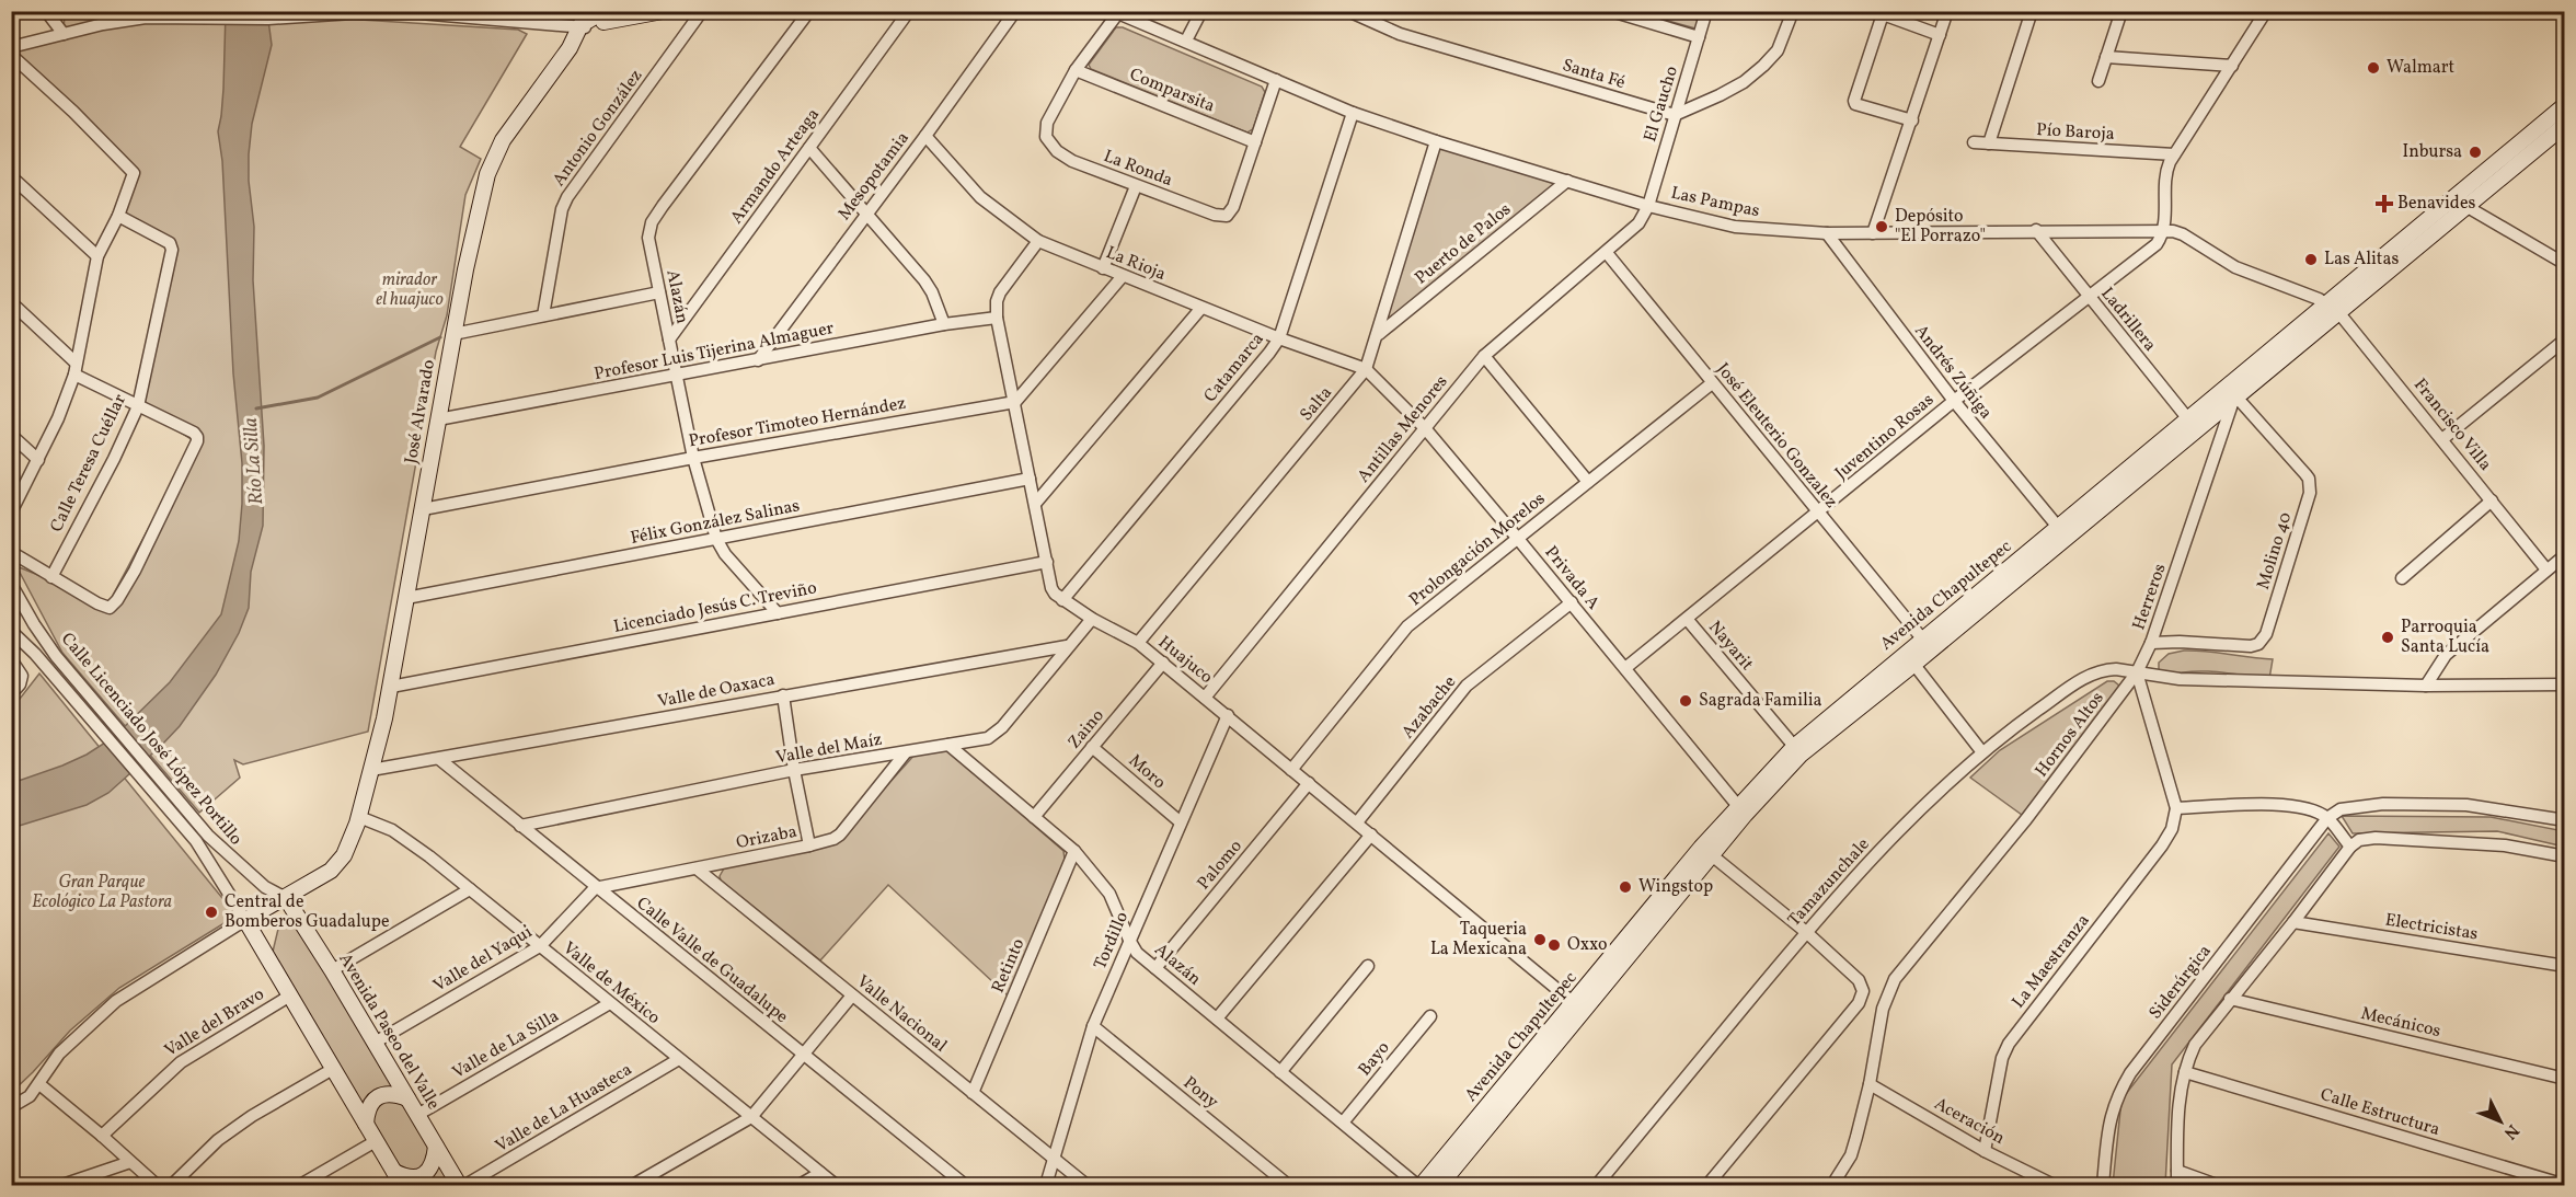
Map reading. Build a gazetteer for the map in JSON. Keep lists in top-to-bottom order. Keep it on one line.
{"streets":{"main road":["José Alvarado","Avenida Chapultepec","Avenida Paseo del Valle"],"street":["Santa Fé","Comparsita","El Gaucho","Antonio González","Pío Baroja","Armando Arteaga","La Ronda","Mesopotamia","Las Pampas","Puerto de Palos","La Rioja","Alazán","Ladrillera","Profesor Luis Tijerina Almaguer","Catamarca","Andrés Zúñiga","Salta","Profesor Timoteo Hernández","Francisco Villa","Antillas Menores","José Eleuterio Gonzalez","Juventino Rosas","Calle Teresa Cuéllar","Félix González Salinas","Prolongación Morelos","Molino 40","Privada A","Herreros","Licenciado Jesús C. Treviño","Nayarit","Huajuco","Valle de Oaxaca","Azabache","Zaino","Hornos Altos","Calle Licenciado José López Portillo","Valle del Maíz","Moro","Orizaba","Palomo","Tamazunchale","Electricistas","Tordillo","Valle del Yaqui","Calle Valle de Guadalupe","La Maestranza","Retinto","Siderúrgica","Valle de México","Valle Nacional","Valle del Bravo","Mecánicos","Valle de La Silla","Bayo","Pony","Valle de La Huasteca","Calle Estructura","Aceración"]},"crossings":[["Santa Fé","El Gaucho"],["Comparsita","La Ronda"],["El Gaucho","Las Pampas"],["El Gaucho","Antillas Menores"],["Armando Arteaga","Alazán"],["La Ronda","Las Pampas"],["Mesopotamia","La Rioja"],["Mesopotamia","Profesor Luis Tijerina Almaguer"],["Las Pampas","Puerto de Palos"],["Las Pampas","Ladrillera"],["Las Pampas","Catamarca"],["Las Pampas","Andrés Zúñiga"],["Las Pampas","Salta"],["Las Pampas","Francisco Villa"],["Las Pampas","Antillas Menores"],["Las Pampas","Juventino Rosas"],["Las Pampas","Avenida Chapultepec"],["Puerto de Palos","Salta"],["La Rioja","Catamarca"],["La Rioja","Salta"],["La Rioja","Privada A"],["Alazán","Profesor Luis Tijerina Almaguer"],["Alazán","Profesor Timoteo Hernández"],["Alazán","Félix González Salinas"],["Alazán","Avenida Chapultepec"],["Alazán","Licenciado Jesús C. Treviño"],["Alazán","Zaino"],["Alazán","Valle del Maíz"],["Alazán","Palomo"],["Alazán","Tordillo"],["Alazán","Retinto"],["Alazán","Bayo"],["Ladrillera","Juventino Rosas"],["Ladrillera","Avenida Chapultepec"],["Profesor Luis Tijerina Almaguer","José Alvarado"],["Catamarca","Huajuco"],["Andrés Zúñiga","Juventino Rosas"],["Andrés Zúñiga","Avenida Chapultepec"],["Salta","Privada A"],["Salta","Huajuco"],["José Alvarado","Profesor Timoteo Hernández"],["José Alvarado","Félix González Salinas"],["José Alvarado","Licenciado Jesús C. Treviño"],["José Alvarado","Valle de Oaxaca"],["José Alvarado","Calle Licenciado José López Portillo"],["José Alvarado","Valle de México"],["José Alvarado","Avenida Paseo del Valle"],["Francisco Villa","Avenida Chapultepec"],["Antillas Menores","José Eleuterio Gonzalez"],["Antillas Menores","Privada A"],["Antillas Menores","Huajuco"],["José Eleuterio Gonzalez","Juventino Rosas"],["José Eleuterio Gonzalez","Prolongación Morelos"],["José Eleuterio Gonzalez","Avenida Chapultepec"],["Juventino Rosas","Privada A"],["Juventino Rosas","Nayarit"],["Prolongación Morelos","Privada A"],["Prolongación Morelos","Huajuco"],["Molino 40","Avenida Chapultepec"],["Molino 40","Herreros"],["Privada A","Avenida Chapultepec"],["Privada A","Azabache"],["Avenida Chapultepec","Herreros"],["Avenida Chapultepec","Nayarit"],["Avenida Chapultepec","Huajuco"],["Herreros","Hornos Altos"],["Herreros","Tamazunchale"],["Huajuco","Azabache"],["Huajuco","Zaino"],["Huajuco","Valle del Maíz"],["Huajuco","Palomo"],["Huajuco","Tordillo"],["Valle de Oaxaca","Valle del Maíz"],["Valle de Oaxaca","Calle Valle de Guadalupe"],["Zaino","Moro"],["Hornos Altos","Tamazunchale"],["Hornos Altos","Aceración"],["Calle Licenciado José López Portillo","Avenida Paseo del Valle"],["Valle del Maíz","Orizaba"],["Valle del Maíz","Calle Valle de Guadalupe"],["Moro","Tordillo"],["Orizaba","Valle del Yaqui"],["Orizaba","Calle Valle de Guadalupe"],["Orizaba","Valle Nacional"],["Tordillo","Valle Nacional"],["Tordillo","Pony"],["Valle del Yaqui","Calle Valle de Guadalupe"],["Valle del Yaqui","Valle de México"],["Valle del Yaqui","Avenida Paseo del Valle"],["La Maestranza","Aceración"],["Retinto","Valle Nacional"],["Valle de México","Valle de La Silla"],["Valle de México","Valle de La Huasteca"],["Avenida Paseo del Valle","Valle de La Silla"]],"water":["Río La Silla"],"parks":["mirador el huajuco","Gran Parque Ecológico La Pastora"],"places":{"other":["Walmart","Inbursa","Depósito \"El Porrazo\"","Las Alitas","Parroquia Santa Lucía","Sagrada Familia","Wingstop","Central de Bomberos Guadalupe","Taqueria La Mexicana","Oxxo"],"health":["Benavides"]},"north":"bottom right"}
